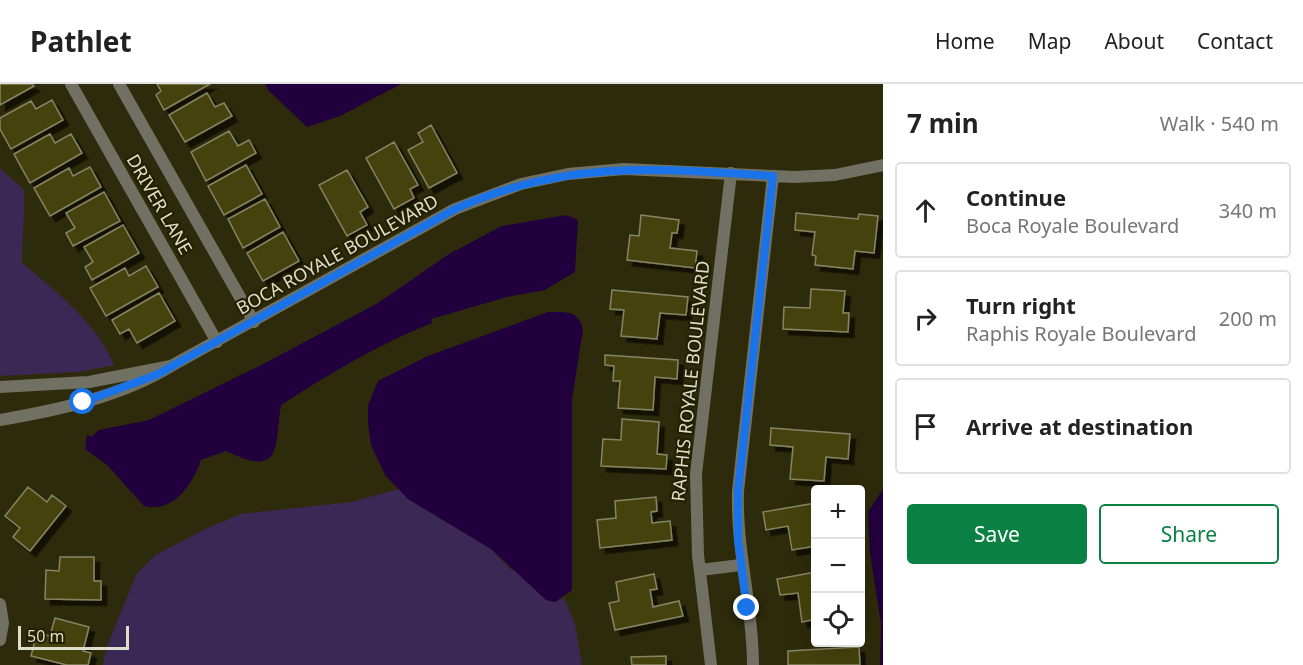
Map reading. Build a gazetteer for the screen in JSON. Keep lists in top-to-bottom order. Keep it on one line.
{"streets":{"street":["DRIVER LANE","BOCA ROYALE BOULEVARD","RAPHIS ROYALE BOULEVARD"]},"crossings":[["DRIVER LANE","BOCA ROYALE BOULEVARD"],["BOCA ROYALE BOULEVARD","RAPHIS ROYALE BOULEVARD"]],"scale_bar":"50 m","page":{"header":"Pathlet","nav":["Home","Map","About","Contact"],"heading":["7 min","Walk · 540 m"],"list":[["Continue","Boca Royale Boulevard","340 m"],["Turn right","Raphis Royale Boulevard","200 m"],"Arrive at destination"],"map_buttons":["+","−"],"buttons":["Save","Share"],"scale":"50 m"}}
